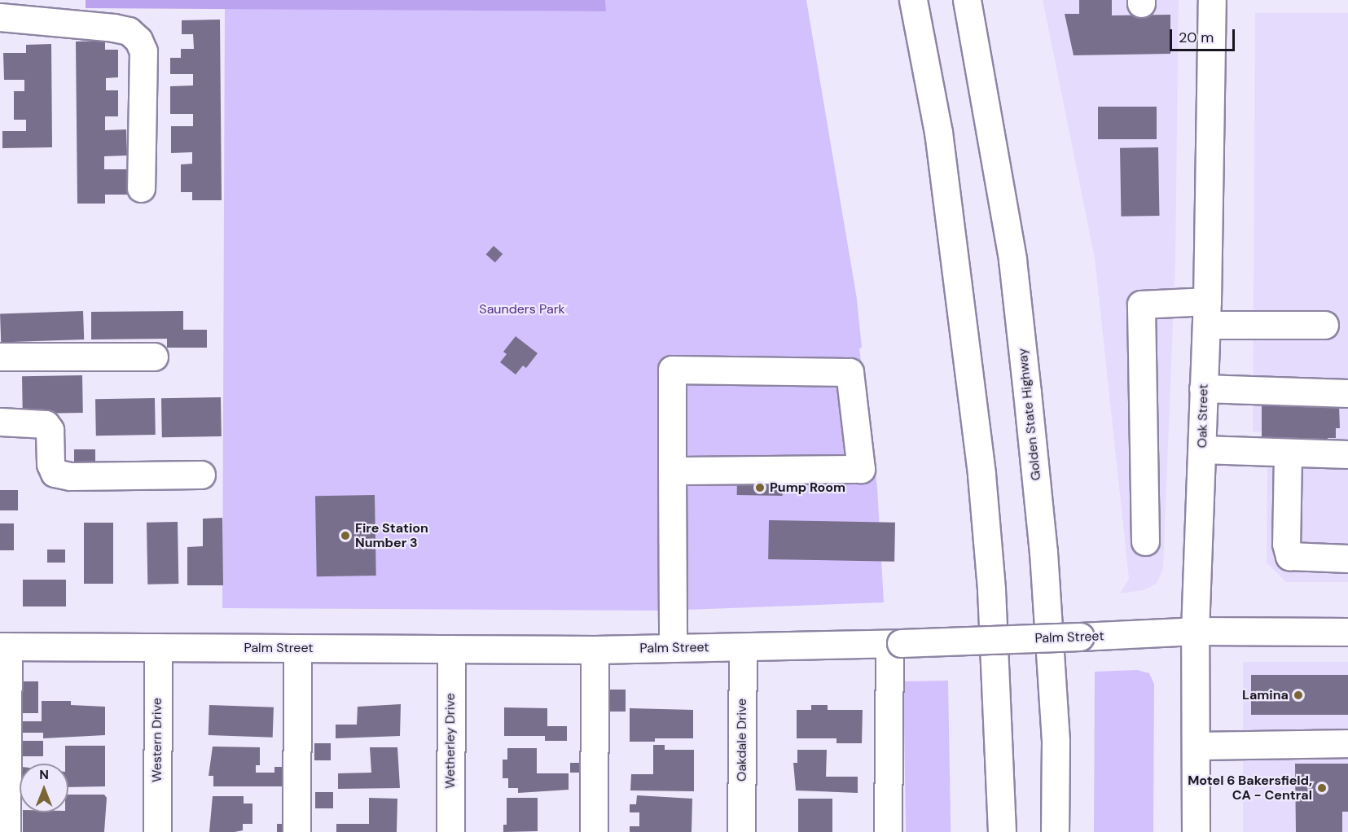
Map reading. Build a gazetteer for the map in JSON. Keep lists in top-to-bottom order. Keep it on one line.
{"streets":{"main road":["Golden State Highway","Oak Street","Palm Street","Western Drive","Oakdale Drive","Wetherley Drive"]},"crossings":[["Oak Street","Palm Street"],["Palm Street","Western Drive"],["Palm Street","Oakdale Drive"],["Palm Street","Wetherley Drive"]],"parks":["Saunders Park"],"places":["Pump Room","Fire Station Number 3","Lamina","Motel 6 Bakersfield, CA - Central"],"scale_bar":"20 m","north":"top"}
